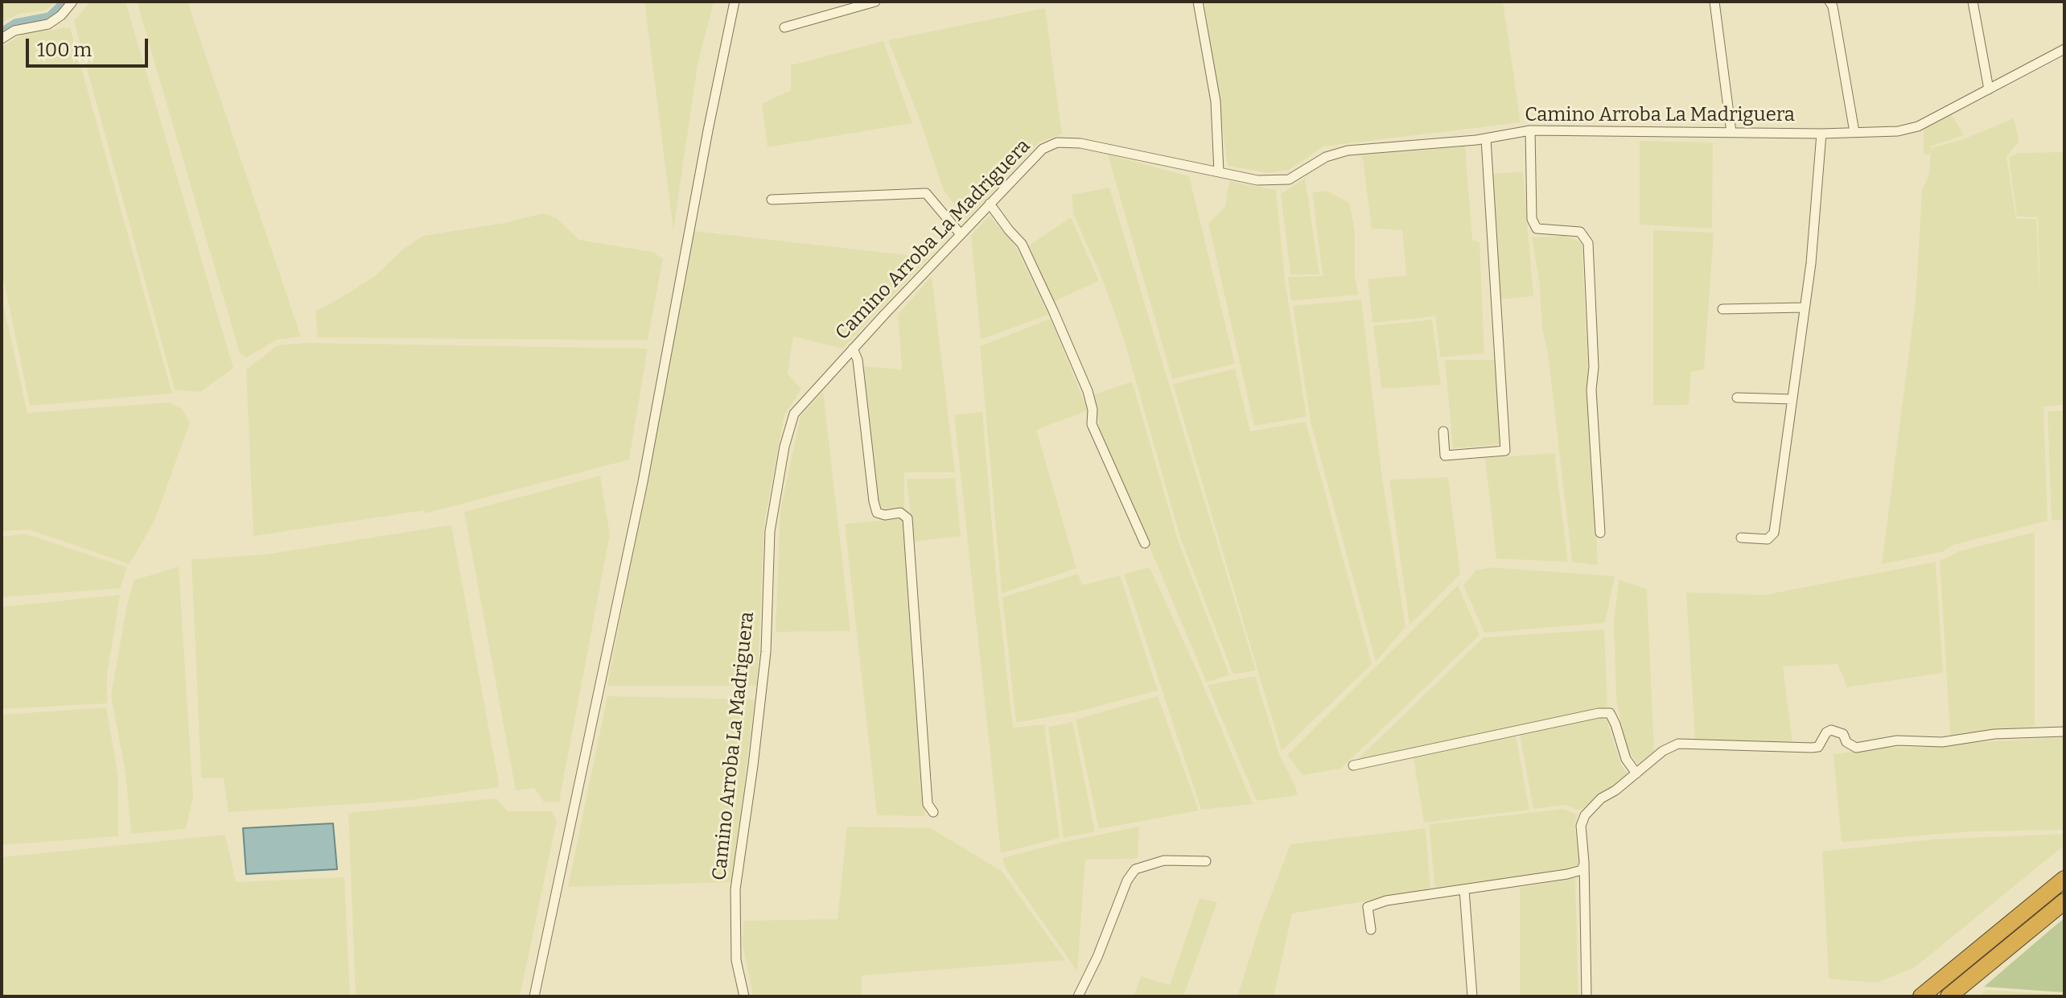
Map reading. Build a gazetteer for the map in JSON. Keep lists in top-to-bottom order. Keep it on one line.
{"streets":{"street":["Camino Arroba La Madriguera"]},"scale_bar":"100 m"}
